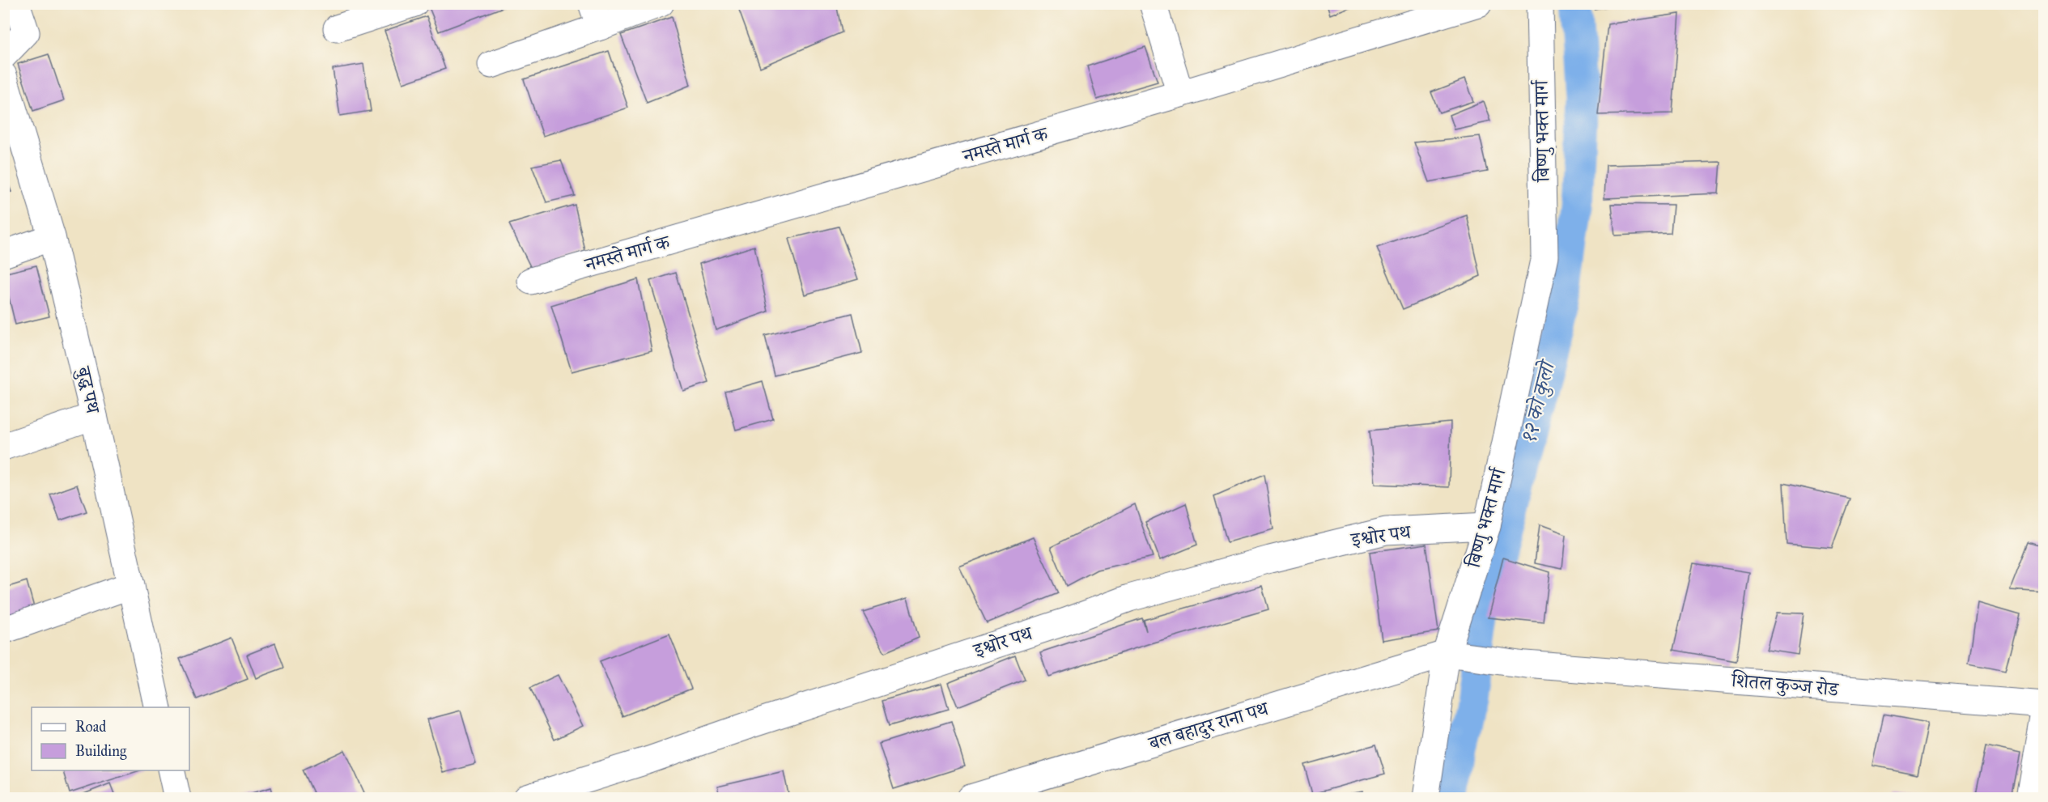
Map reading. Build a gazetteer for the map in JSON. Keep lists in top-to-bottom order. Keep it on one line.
{"streets":{"street":["बिष्णु भक्त मार्ग","नमस्ते मार्ग क","बुद्ध पथ","इश्वोर पथ","शितल कुञ्ज रोड","बल बहादुर राना पथ"]},"crossings":[["बिष्णु भक्त मार्ग","इश्वोर पथ"],["बिष्णु भक्त मार्ग","शितल कुञ्ज रोड"],["बिष्णु भक्त मार्ग","बल बहादुर राना पथ"],["शितल कुञ्ज रोड","बल बहादुर राना पथ"]],"water":["१२ को कुलो"],"legend":["Road","Building"]}
